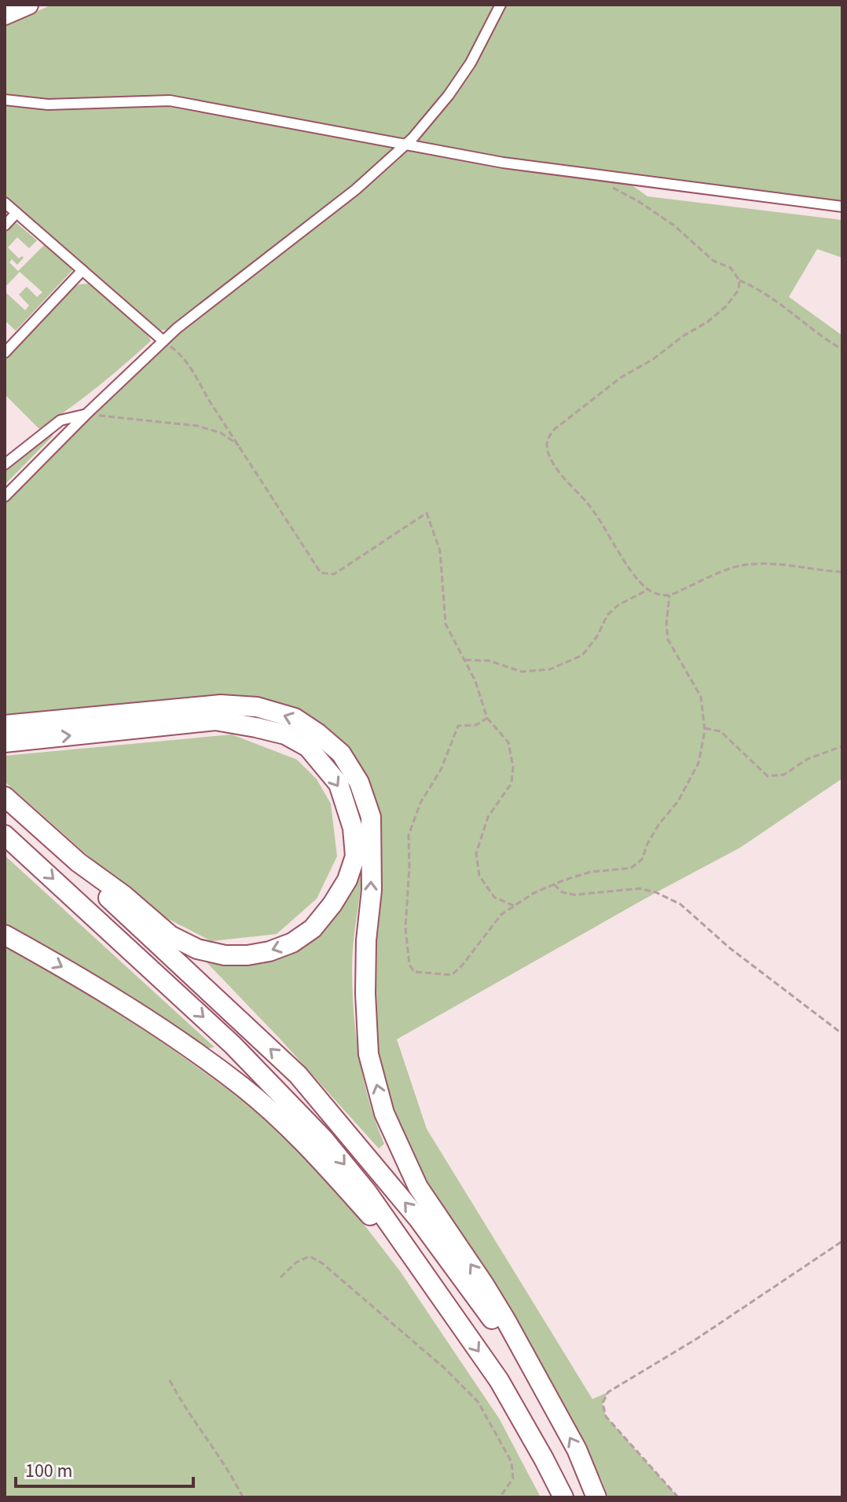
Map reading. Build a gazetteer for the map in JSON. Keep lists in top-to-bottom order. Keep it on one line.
{"scale_bar":"100 m"}
